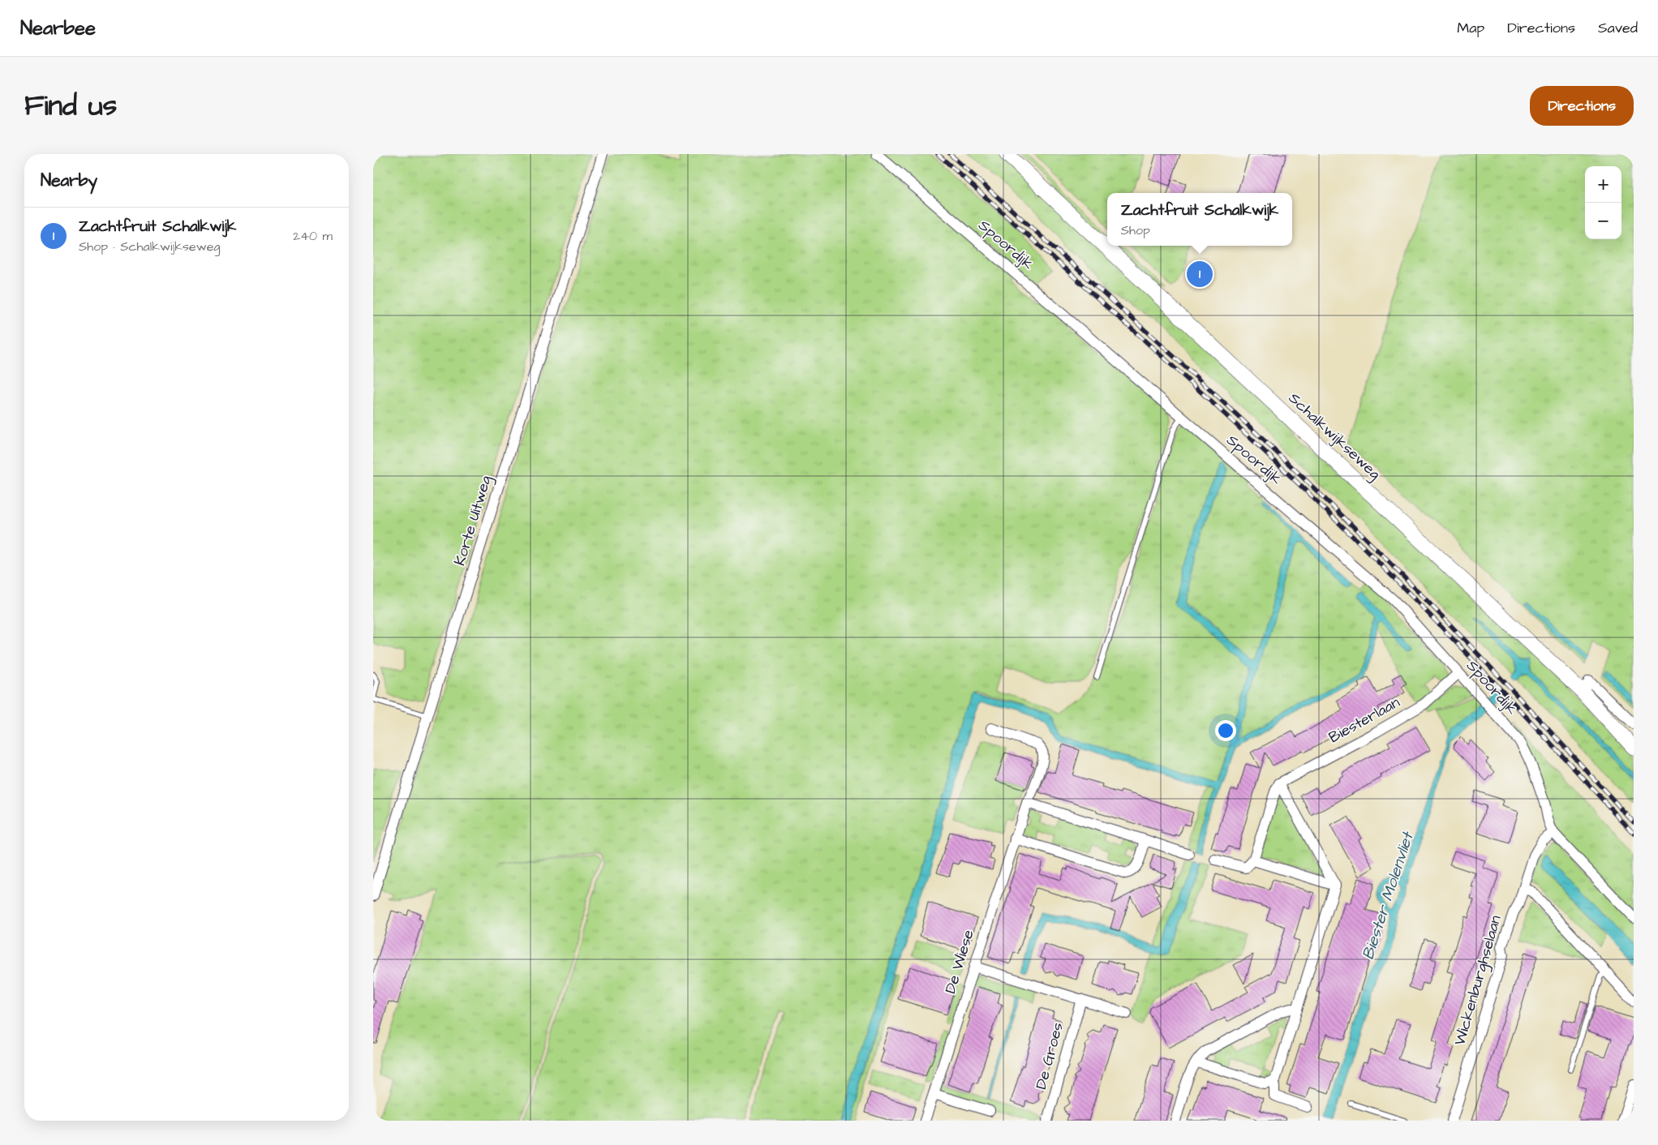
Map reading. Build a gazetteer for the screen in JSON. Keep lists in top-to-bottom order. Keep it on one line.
{"streets":{"street":["Spoordijk","Schalkwijkseweg","Korte Uitweg","Biesterlaan","De Wiese","Wickenburghselaan","De Groes"]},"crossings":[["Spoordijk","Biesterlaan"],["Spoordijk","Wickenburghselaan"]],"water":["Biester Molenvliet"],"page":{"header":"Nearbee","nav":["Map","Directions","Saved"],"title":"Find us","buttons":"Directions","heading":"Nearby","map_buttons":["+","−"],"popup":["Zachtfruit Schalkwijk","Shop"],"list":[{"mark":"1","name":"Zachtfruit Schalkwijk","note":"Shop · Schalkwijkseweg","value":"240 m"}],"pins":"1"}}
